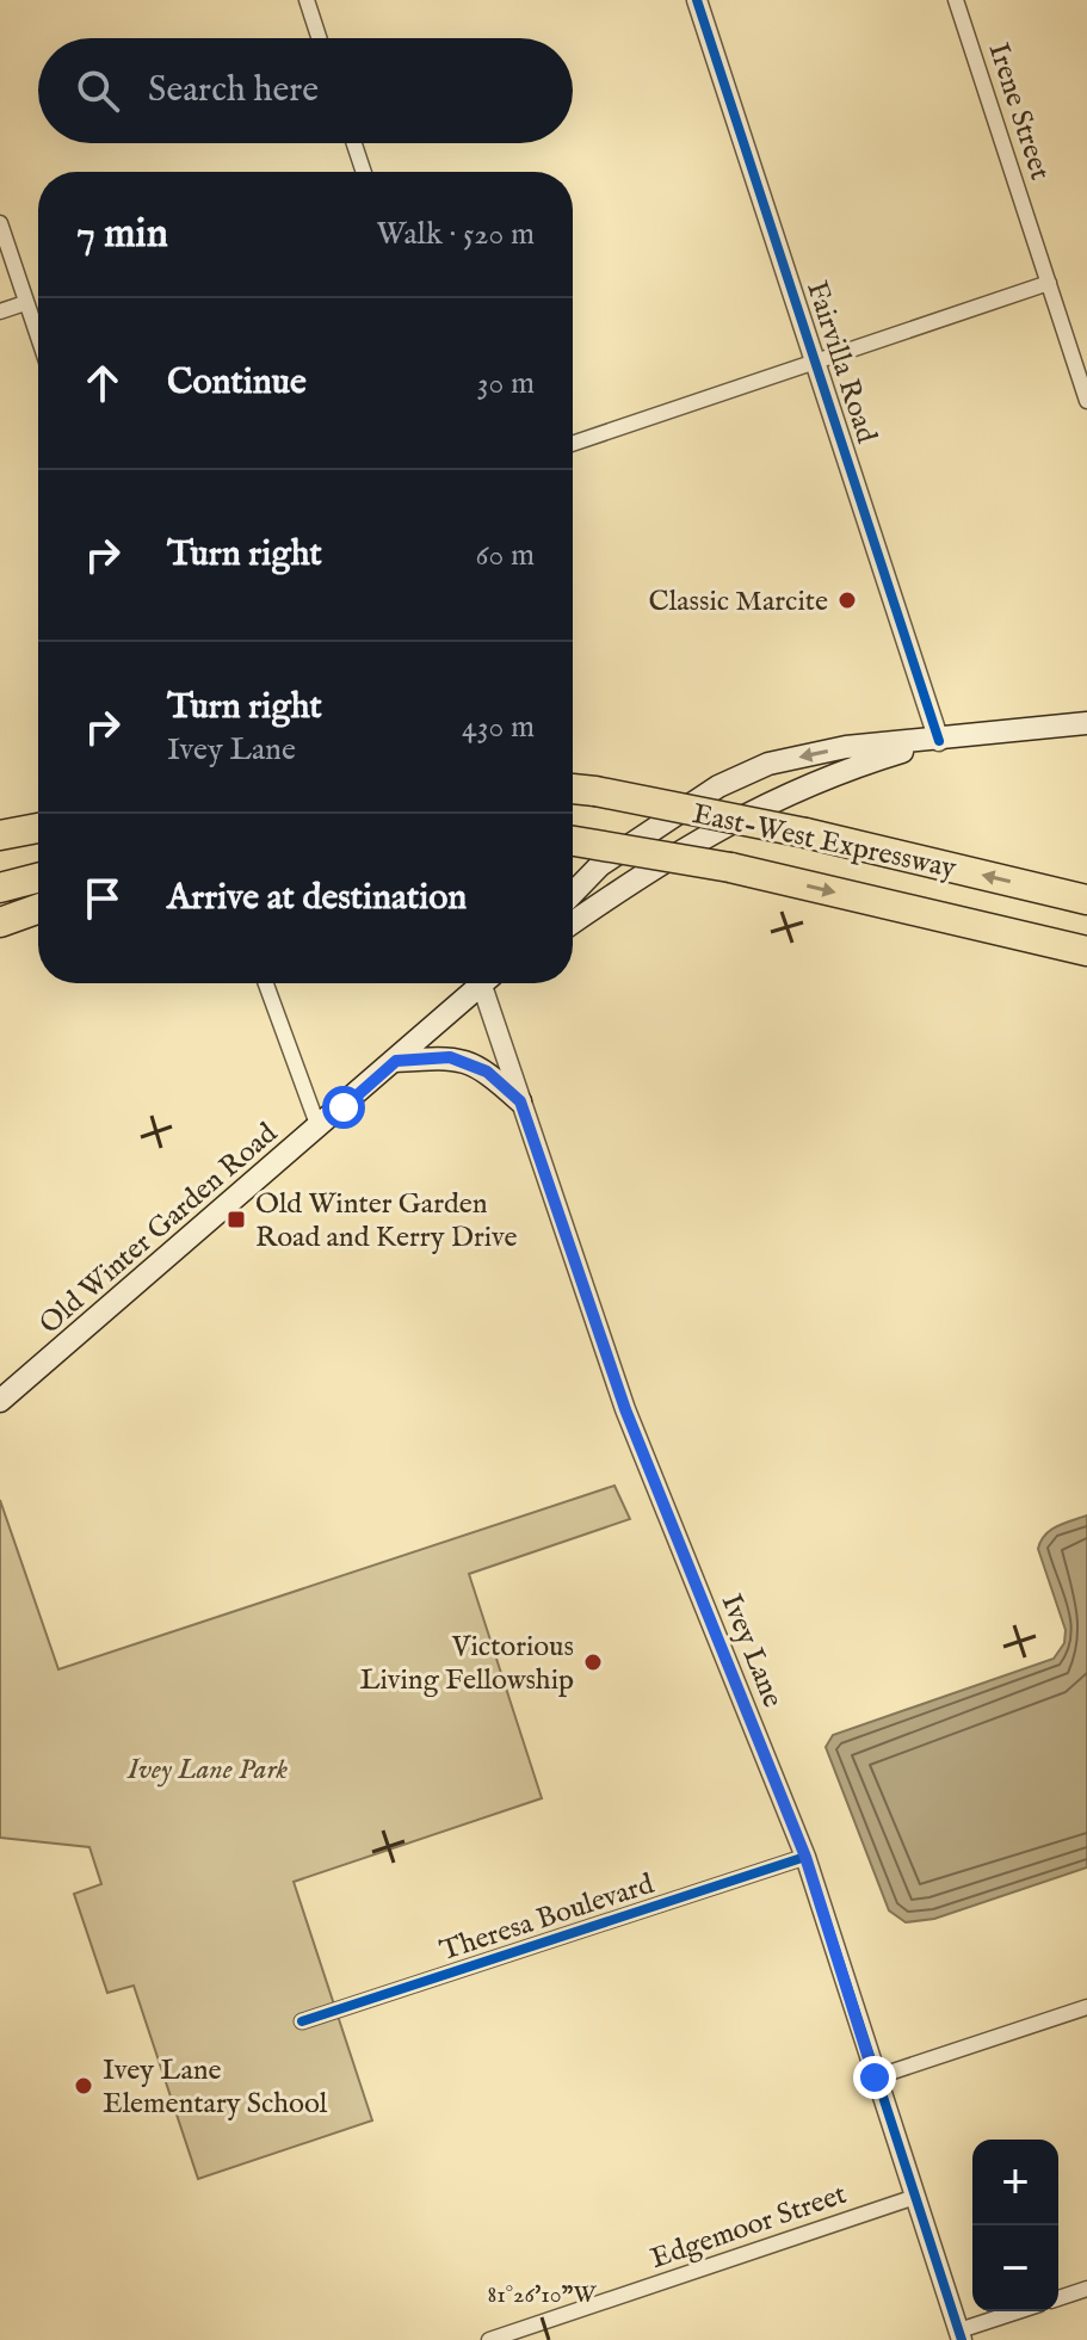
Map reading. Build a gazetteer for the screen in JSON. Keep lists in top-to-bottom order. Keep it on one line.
{"streets":{"highway":["East-West Expressway"],"main road":["Old Winter Garden Road"],"street":["Irene Street","Fairvilla Road","Ivey Lane","Theresa Boulevard","Edgemoor Street"]},"crossings":[["Ivey Lane","Theresa Boulevard"],["Ivey Lane","Edgemoor Street"]],"parks":["Ivey Lane Park"],"places":{"other":["Classic Marcite","Victorious Living Fellowship","Ivey Lane Elementary School"],"transit":["Old Winter Garden Road and Kerry Drive"]},"page":{"search":"Search here","heading":["7 min","Walk · 520 m"],"list":[["Continue","30 m"],["Turn right","60 m"],["Turn right","Ivey Lane","430 m"],"Arrive at destination"],"map_buttons":["+","−"]},"coordinates":["81°26'10\"W"]}
